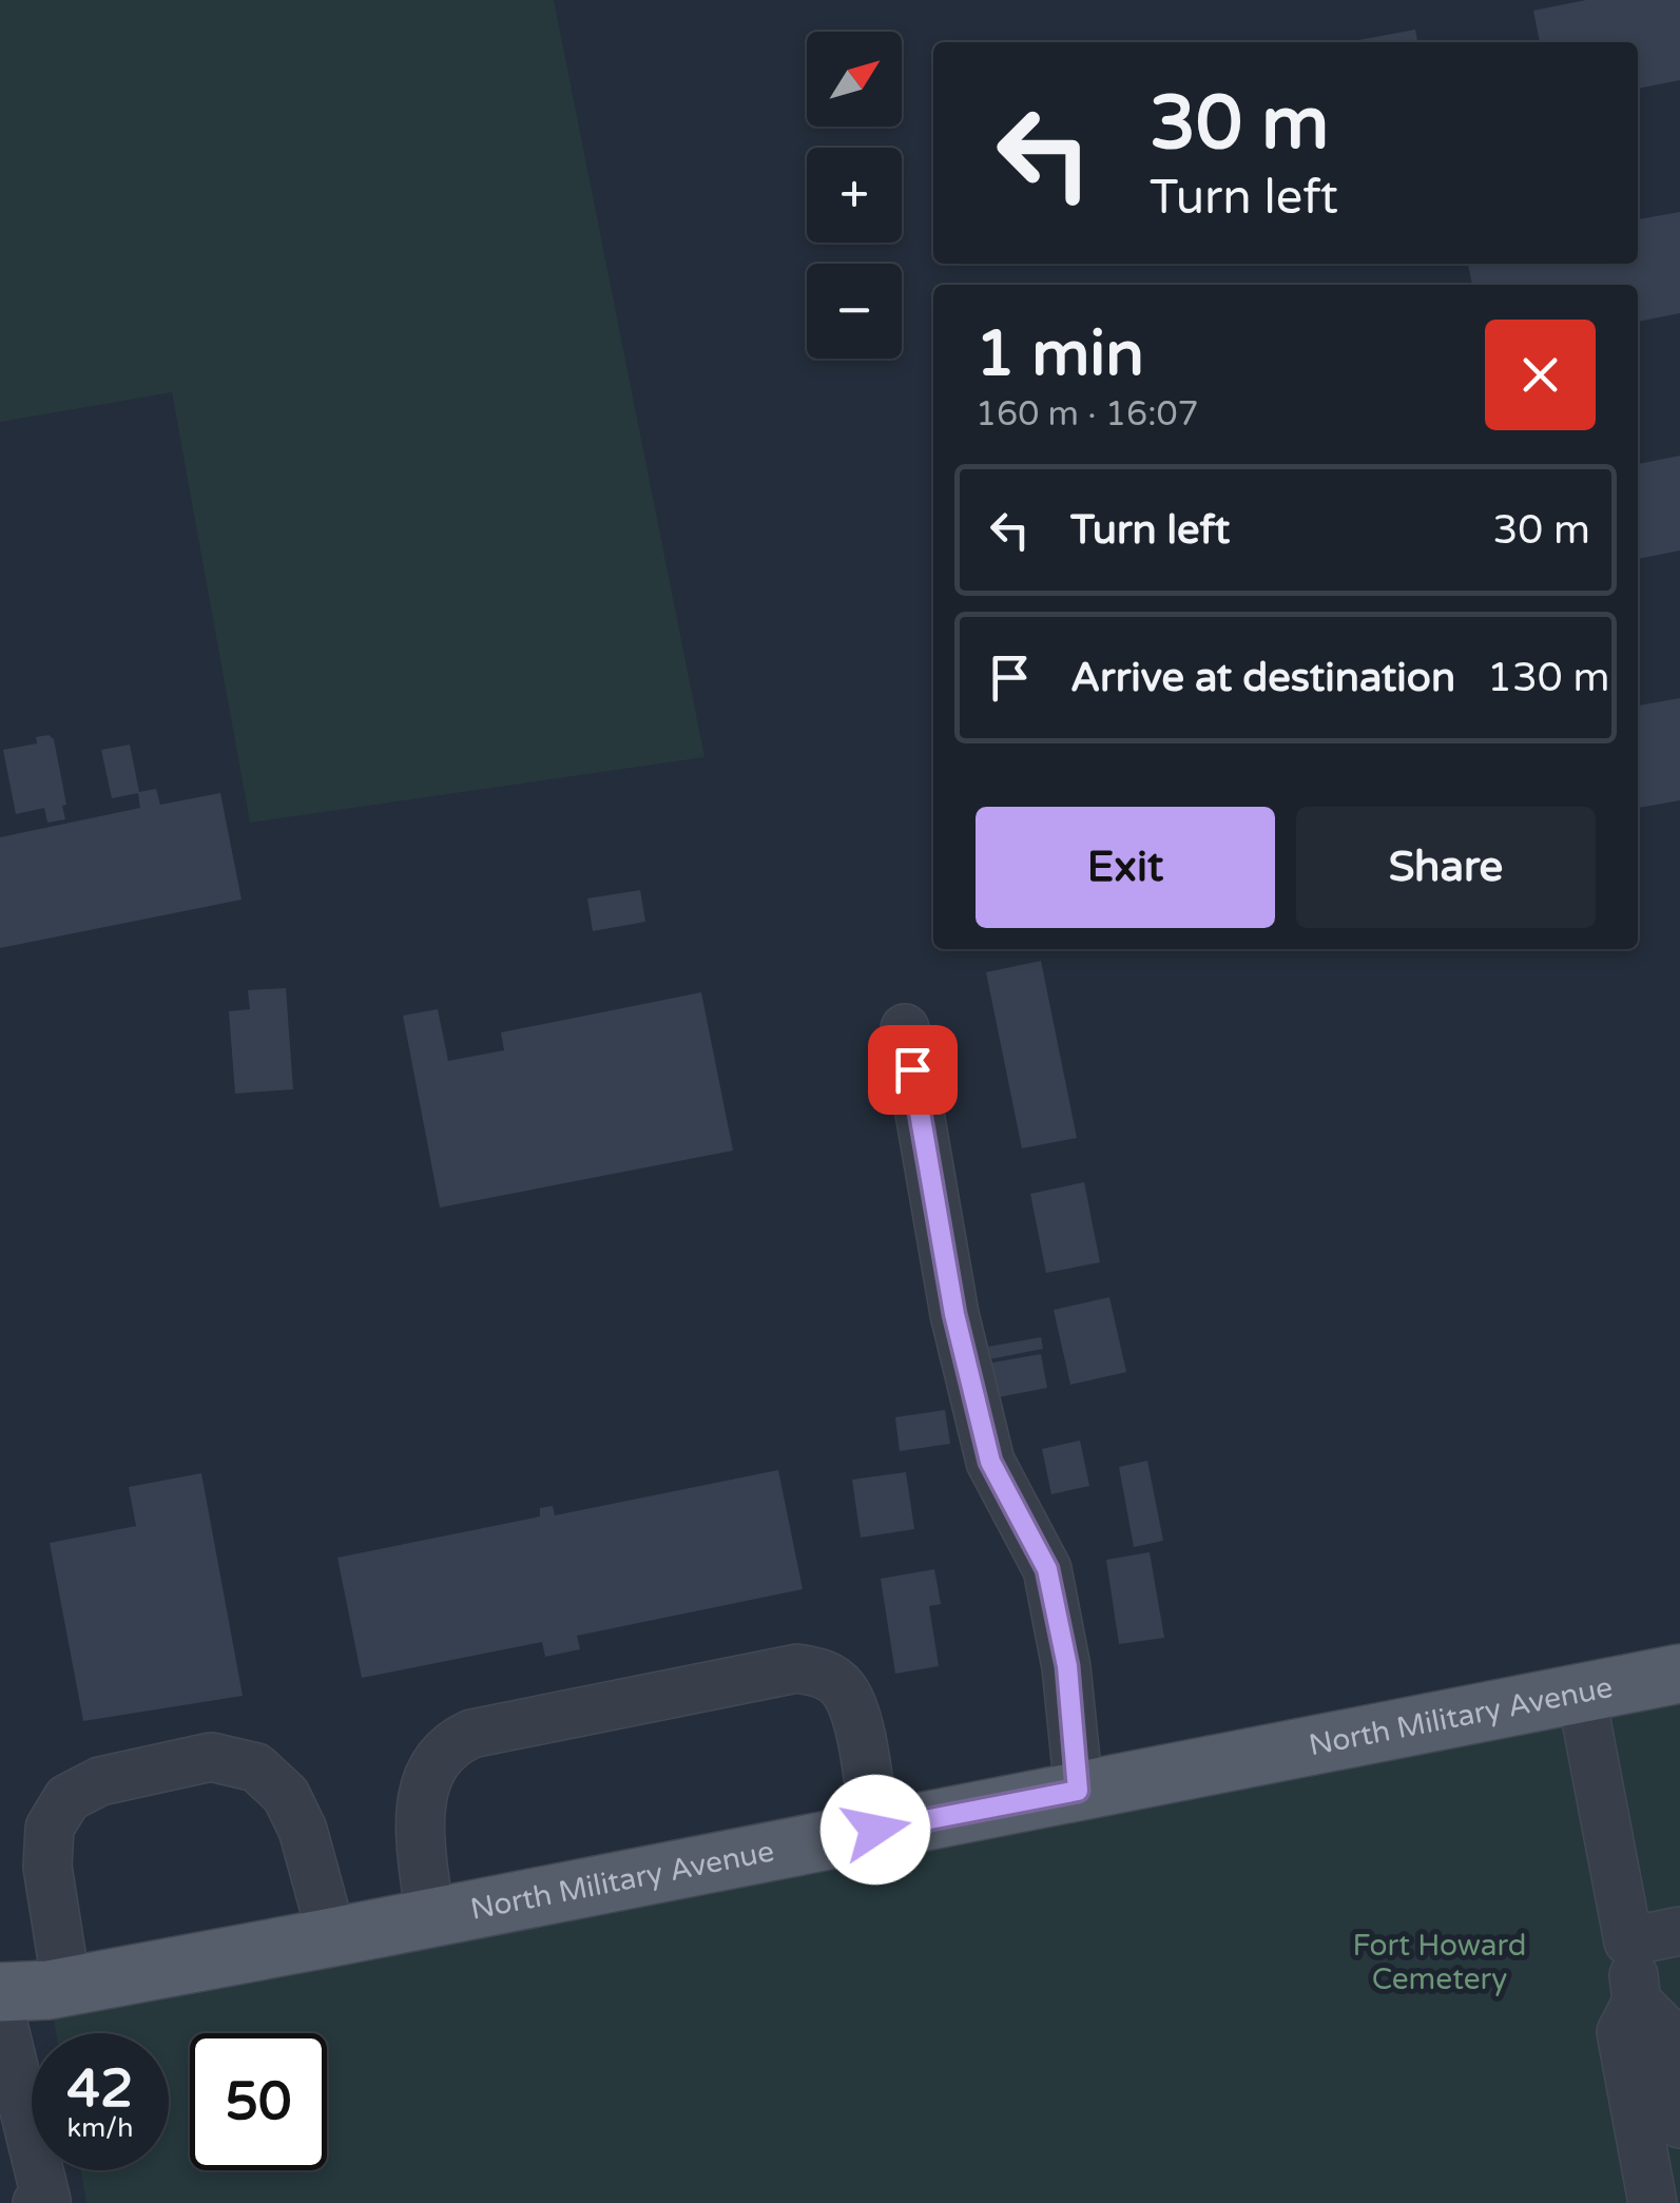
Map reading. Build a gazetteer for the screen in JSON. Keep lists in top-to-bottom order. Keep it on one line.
{"streets":{"main road":["North Military Avenue"]},"parks":["Fort Howard Cemetery"],"north":"top right","page":{"map_buttons":["+","−"],"turn":["30 m","Turn left"],"heading":["1 min","160 m · 16:07"],"list":[{"name":"Turn left","value":"30 m"},{"name":"Arrive at destination","value":"130 m"}],"buttons":["Exit","Share"],"speed":"42 km/h","limit":"50"}}
